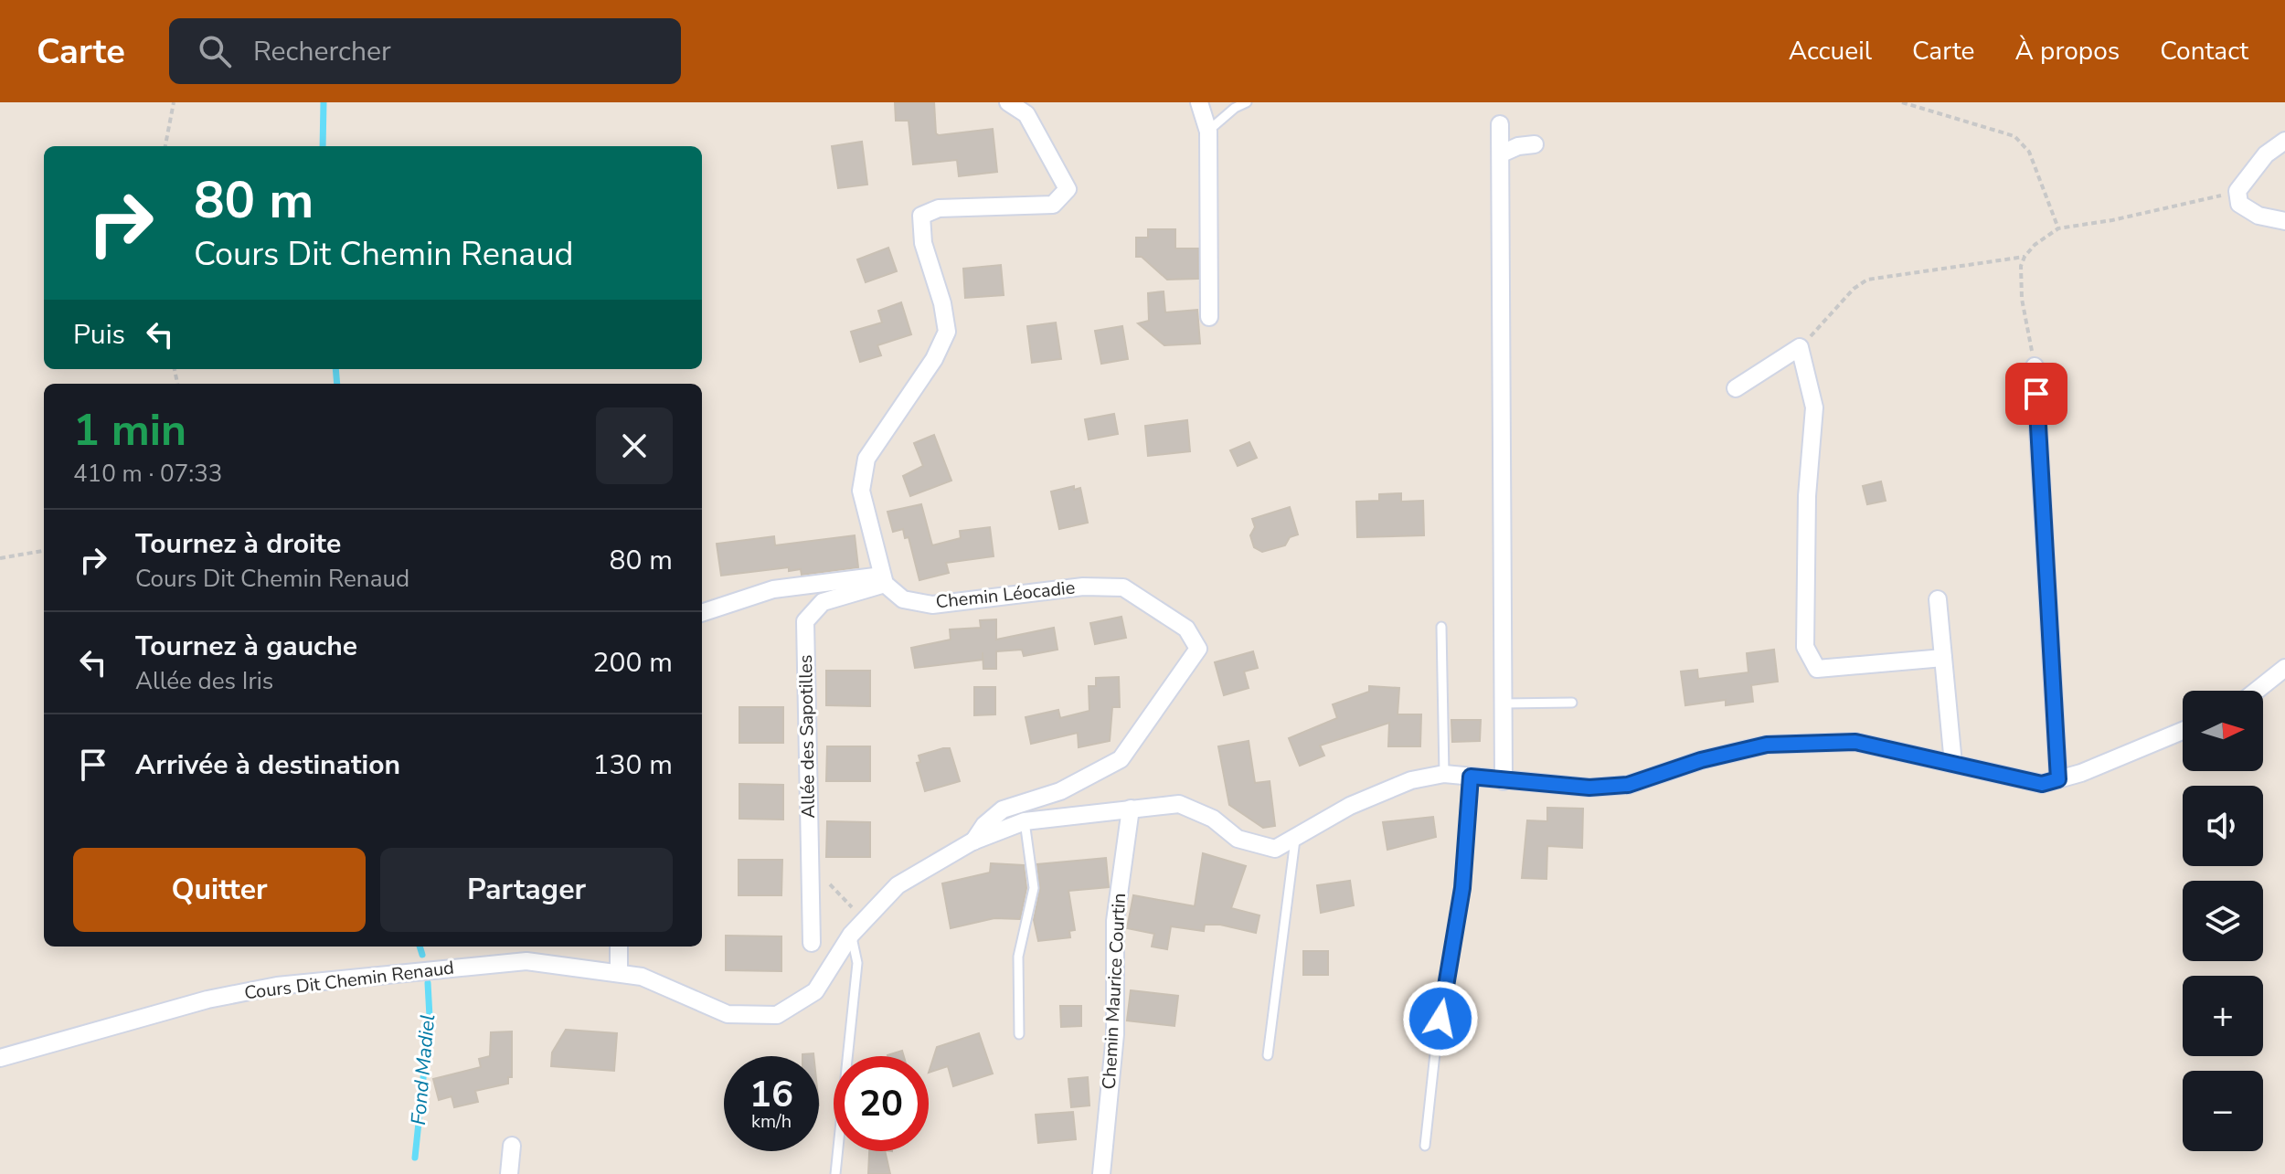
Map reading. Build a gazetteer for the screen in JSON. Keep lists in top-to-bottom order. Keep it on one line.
{"streets":{"street":["Chemin Léocadie","Allée des Sapotilles","Cours Dit Chemin Renaud","Chemin Maurice Courtin"]},"crossings":[["Chemin Léocadie","Allée des Sapotilles"],["Chemin Léocadie","Cours Dit Chemin Renaud"],["Cours Dit Chemin Renaud","Chemin Maurice Courtin"]],"water":["Fond Madiel"],"north":"right","page":{"header":"Carte","search":"Rechercher","nav":["Accueil","Carte","À propos","Contact"],"turn":["80 m","Cours Dit Chemin Renaud"],"then":"Puis","heading":["1 min","410 m · 07:33"],"list":[{"name":"Tournez à droite","note":"Cours Dit Chemin Renaud","value":"80 m"},{"name":"Tournez à gauche","note":"Allée des Iris","value":"200 m"},{"name":"Arrivée à destination","value":"130 m"}],"map_buttons":["+","−"],"buttons":["Quitter","Partager"],"speed":"16 km/h","limit":"20"}}
